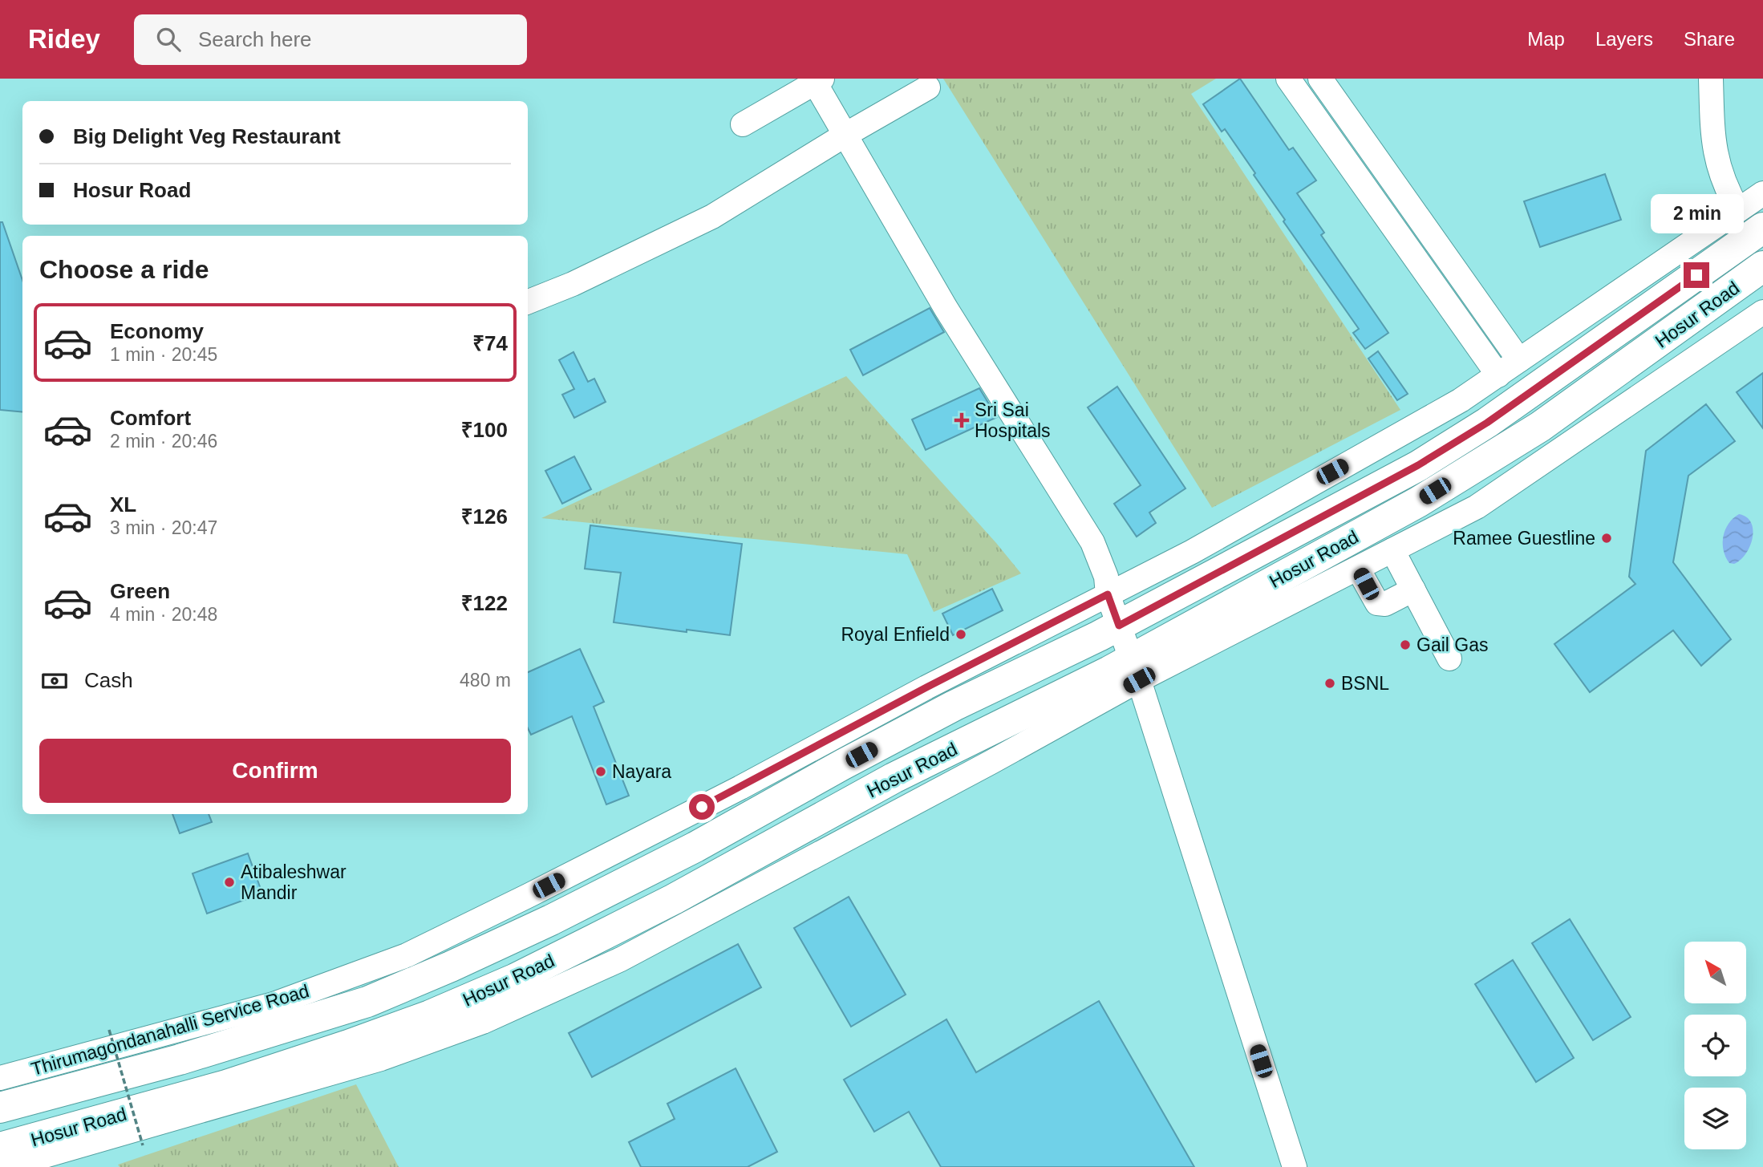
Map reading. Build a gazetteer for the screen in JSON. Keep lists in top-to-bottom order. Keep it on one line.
{"streets":{"highway":["Hosur Road"],"street":["Thirumagondanahalli Service Road"]},"places":{"health":["Sri Sai Hospitals"],"other":["Ramee Guestline","Royal Enfield","Gail Gas","BSNL","Nayara","Atibaleshwar Mandir"]},"north":"top left","page":{"header":"Ridey","search":"Search here","nav":["Map","Layers","Share"],"banner":["Big Delight Veg Restaurant","Hosur Road"],"bubble":"2 min","heading":"Choose a ride","list":[{"name":"Economy","note":"1 min · 20:45","value":"₹74"},{"name":"Comfort","note":"2 min · 20:46","value":"₹100"},{"name":"XL","note":"3 min · 20:47","value":"₹126"},{"name":"Green","note":"4 min · 20:48","value":"₹122"}],"pay":["Cash","480 m"],"buttons":"Confirm"}}
